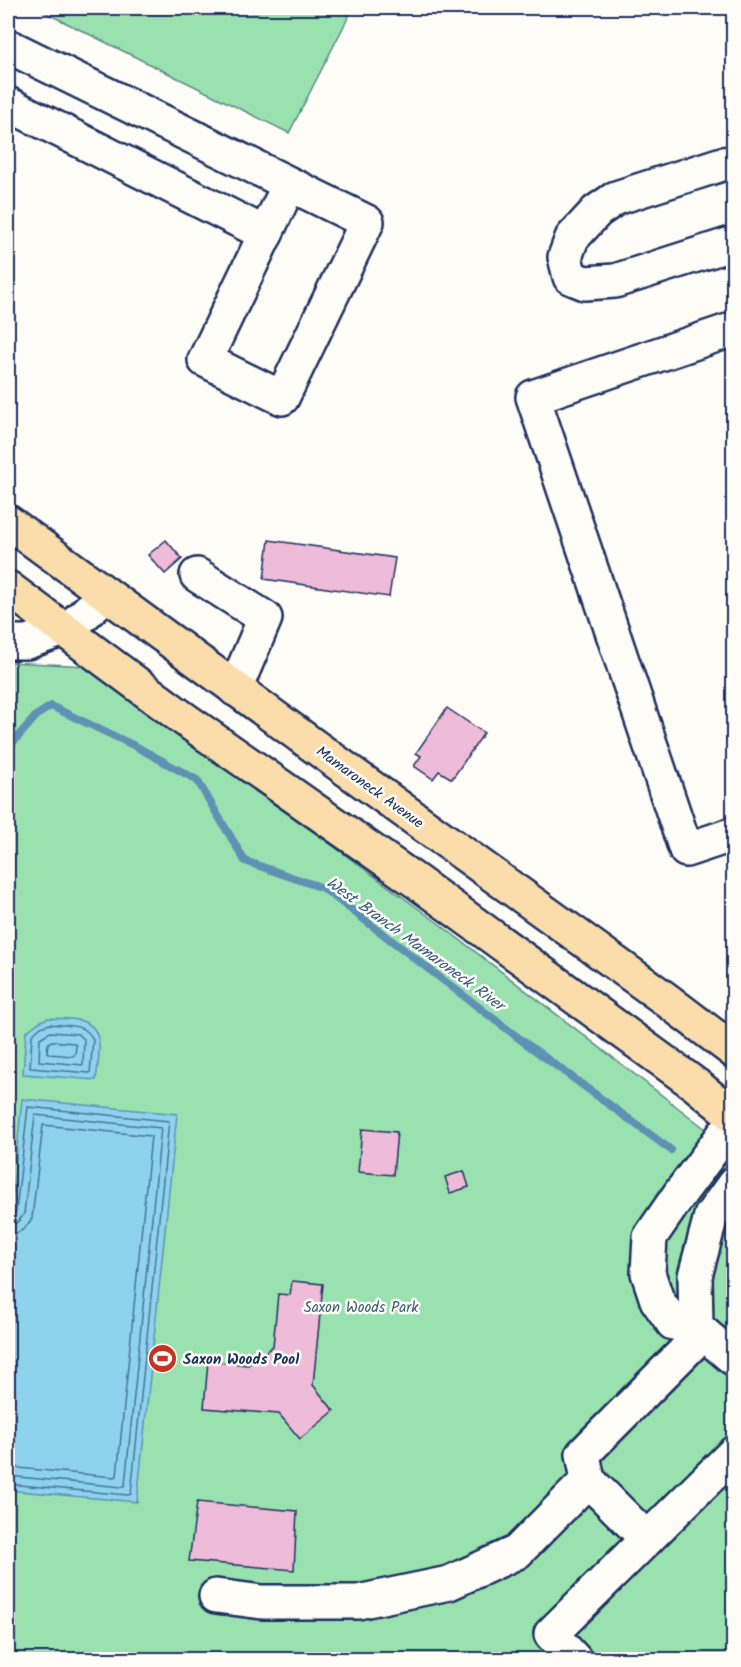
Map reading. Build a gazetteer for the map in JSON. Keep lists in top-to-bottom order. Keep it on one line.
{"streets":{"main road":["Mamaroneck Avenue"]},"water":["West Branch Mamaroneck River"],"parks":["Saxon Woods Park"],"places":{"sports":["Saxon Woods Pool"]}}
